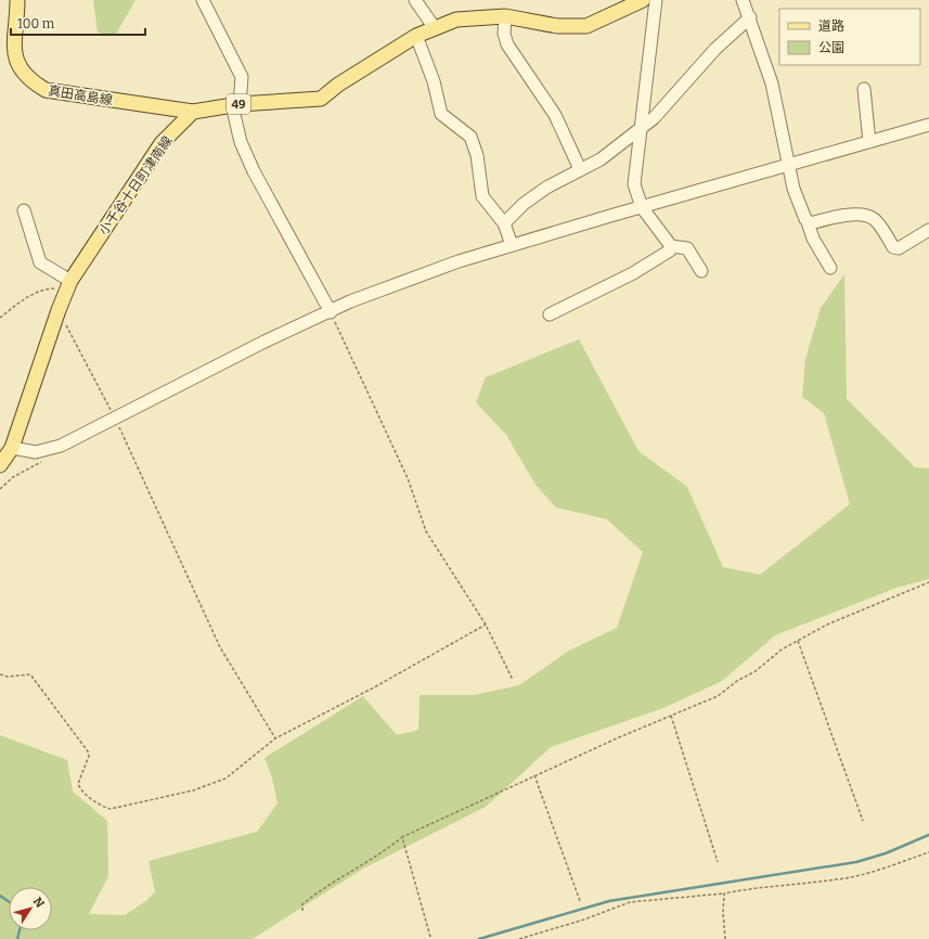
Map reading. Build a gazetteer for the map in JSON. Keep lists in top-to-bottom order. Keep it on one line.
{"streets":{"main road":["真田高島線","49","小千谷十日町津南線"]},"crossings":[["真田高島線","49"],["真田高島線","小千谷十日町津南線"],["49","小千谷十日町津南線"]],"legend":["道路","公園"],"scale_bar":"100 m","north":"top right"}
